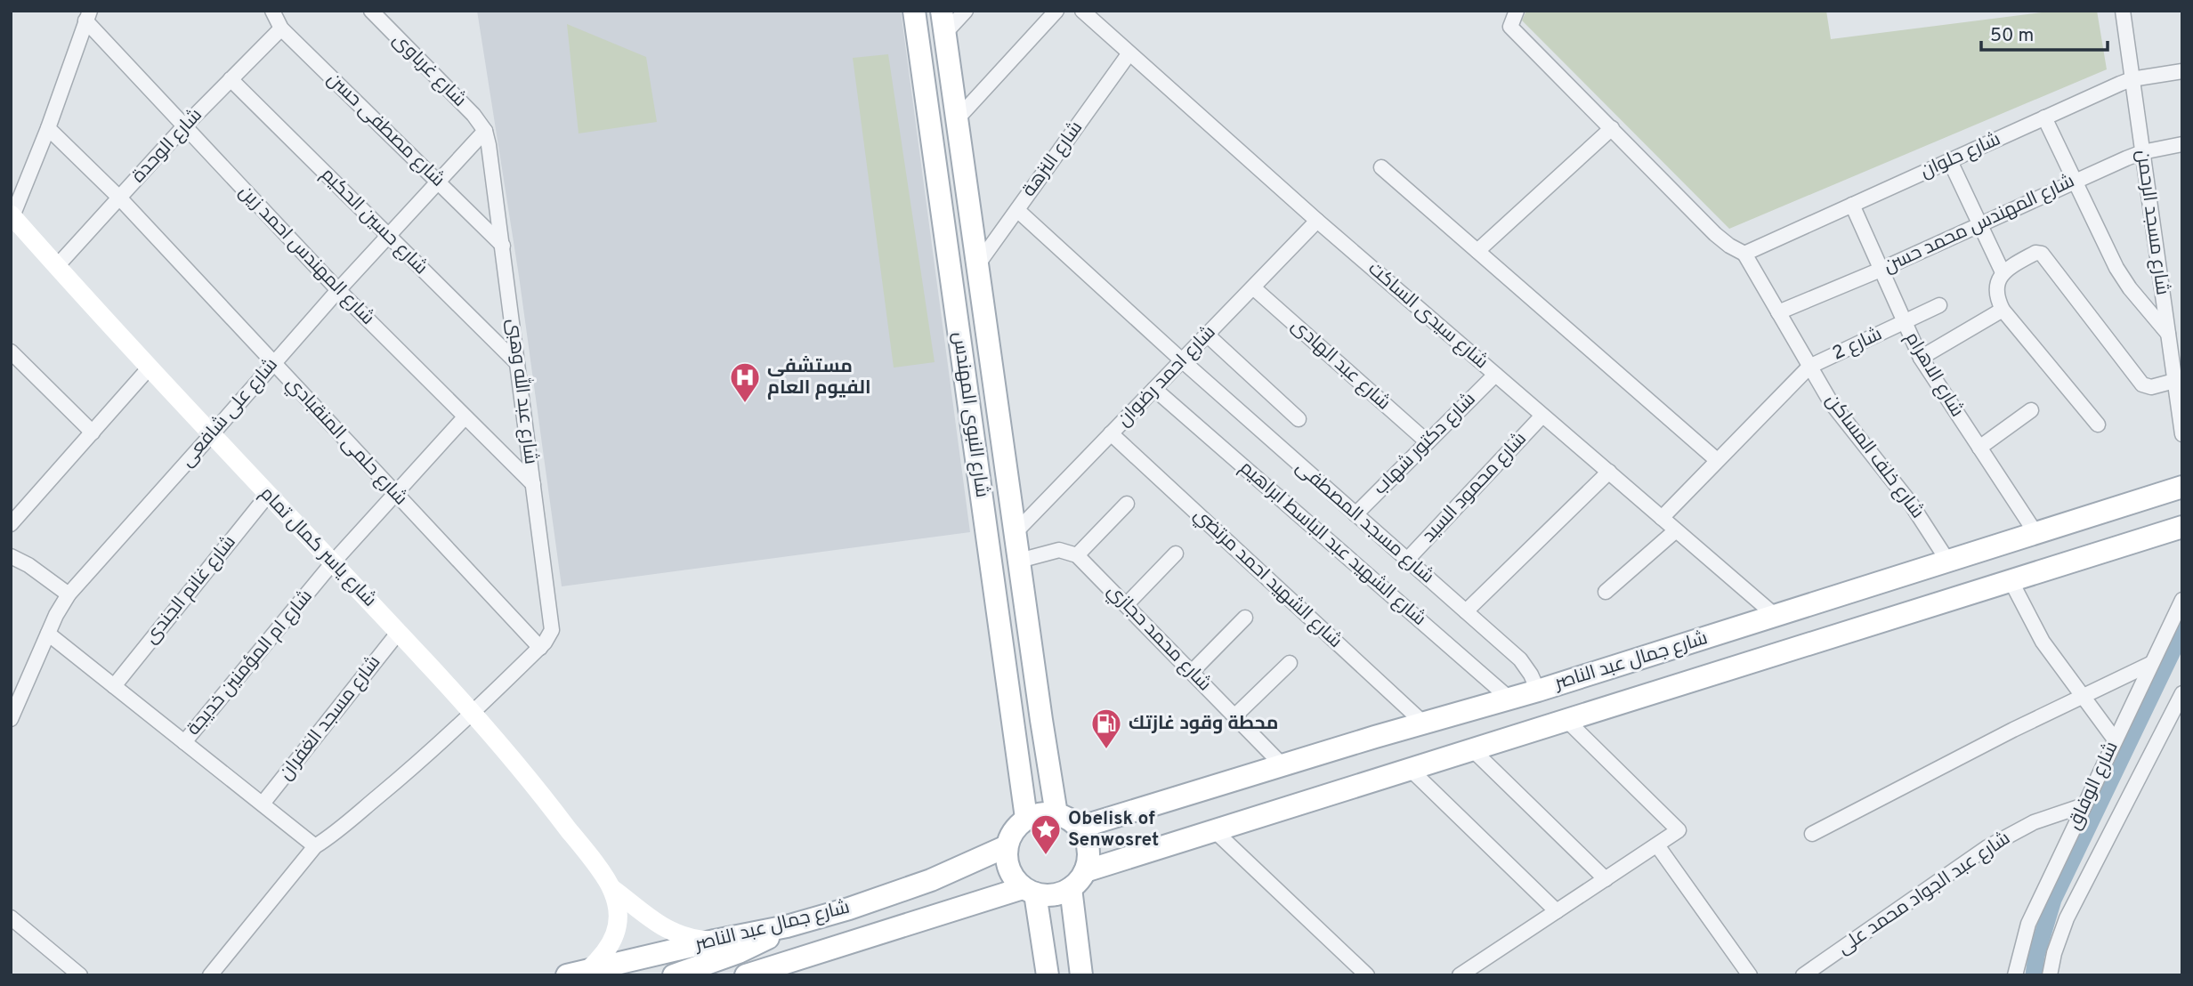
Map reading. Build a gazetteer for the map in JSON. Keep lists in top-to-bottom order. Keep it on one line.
{"streets":{"main road":["شارع النبوى المهندس","شارع جمال عبد الناصر"],"street":["شارع غرباوى","شارع مصطفى حسن","شارع الوحدة","شارع حلوان","شارع النزهة","شارع حسين الحكيم","شارع مسجد الرحمن","شارع المهندس محمد حسن","شارع المهندس احمد زين","شارع سيدى الساكت","شارع 2","شارع عبد الهادى","شارع الاهرام","شارع احمد رضوان","شارع عبد الله وهبى","شارع على شافعى","شارع حلمى المنقبادي","شارع دكتور شهاب","شارع خلف المساكن","شارع محمود السيد","شارع مسجد المصطفى","شارع الشهيد عبد الباسط ابراهيم","شارع ياسر كمال تمام","شارع الشهيد احمد مرتضي","شارع غانم الجندى","شارع محمد حجازي","شارع ام المؤمنين خديجة","شارع مسجد الغفران","شارع الوفاق","شارع عبد الجواد محمد على"]},"crossings":[["شارع غرباوى","شارع عبد الله وهبى"],["شارع غرباوى","شارع على شافعى"],["شارع مصطفى حسن","شارع الوحدة"],["شارع مصطفى حسن","شارع عبد الله وهبى"],["شارع مصطفى حسن","شارع على شافعى"],["شارع الوحدة","شارع حسين الحكيم"],["شارع الوحدة","شارع المهندس احمد زين"],["شارع الوحدة","شارع حلمى المنقبادي"],["شارع الوحدة","شارع ياسر كمال تمام"],["شارع حلوان","شارع مسجد الرحمن"],["شارع حلوان","شارع الاهرام"],["شارع حلوان","شارع خلف المساكن"],["شارع النزهة","شارع سيدى الساكت"],["شارع النزهة","شارع النبوى المهندس"],["شارع النزهة","شارع مسجد المصطفى"],["شارع حسين الحكيم","شارع عبد الله وهبى"],["شارع حسين الحكيم","شارع على شافعى"],["شارع مسجد الرحمن","شارع المهندس محمد حسن"],["شارع المهندس محمد حسن","شارع الاهرام"],["شارع المهندس محمد حسن","شارع خلف المساكن"],["شارع المهندس احمد زين","شارع عبد الله وهبى"],["شارع المهندس احمد زين","شارع على شافعى"],["شارع المهندس احمد زين","شارع ام المؤمنين خديجة"],["شارع سيدى الساكت","شارع احمد رضوان"],["شارع سيدى الساكت","شارع دكتور شهاب"],["شارع سيدى الساكت","شارع محمود السيد"],["شارع سيدى الساكت","شارع جمال عبد الناصر"],["شارع 2","شارع الاهرام"],["شارع 2","شارع خلف المساكن"],["شارع عبد الهادى","شارع احمد رضوان"],["شارع عبد الهادى","شارع دكتور شهاب"],["شارع الاهرام","شارع جمال عبد الناصر"],["شارع احمد رضوان","شارع النبوى المهندس"],["شارع احمد رضوان","شارع مسجد المصطفى"],["شارع احمد رضوان","شارع الشهيد عبد الباسط ابراهيم"],["شارع احمد رضوان","شارع الشهيد احمد مرتضي"],["شارع عبد الله وهبى","شارع على شافعى"],["شارع عبد الله وهبى","شارع حلمى المنقبادي"],["شارع على شافعى","شارع حلمى المنقبادي"],["شارع على شافعى","شارع ياسر كمال تمام"],["شارع النبوى المهندس","شارع جمال عبد الناصر"],["شارع حلمى المنقبادي","شارع ام المؤمنين خديجة"],["شارع دكتور شهاب","شارع مسجد المصطفى"],["شارع خلف المساكن","شارع جمال عبد الناصر"],["شارع محمود السيد","شارع مسجد المصطفى"],["شارع مسجد المصطفى","شارع جمال عبد الناصر"],["شارع الشهيد عبد الباسط ابراهيم","شارع جمال عبد الناصر"],["شارع ياسر كمال تمام","شارع غانم الجندى"],["شارع ياسر كمال تمام","شارع جمال عبد الناصر"],["شارع ياسر كمال تمام","شارع ام المؤمنين خديجة"],["شارع ياسر كمال تمام","شارع مسجد الغفران"],["شارع الشهيد احمد مرتضي","شارع جمال عبد الناصر"],["شارع محمد حجازي","شارع جمال عبد الناصر"],["شارع الوفاق","شارع عبد الجواد محمد على"]],"places":{"hospital":["مستشفى الفيوم العام"],"fuel station":["محطة وقود غازتك"],"place":["Obelisk of Senwosret"]},"scale_bar":"50 m"}
